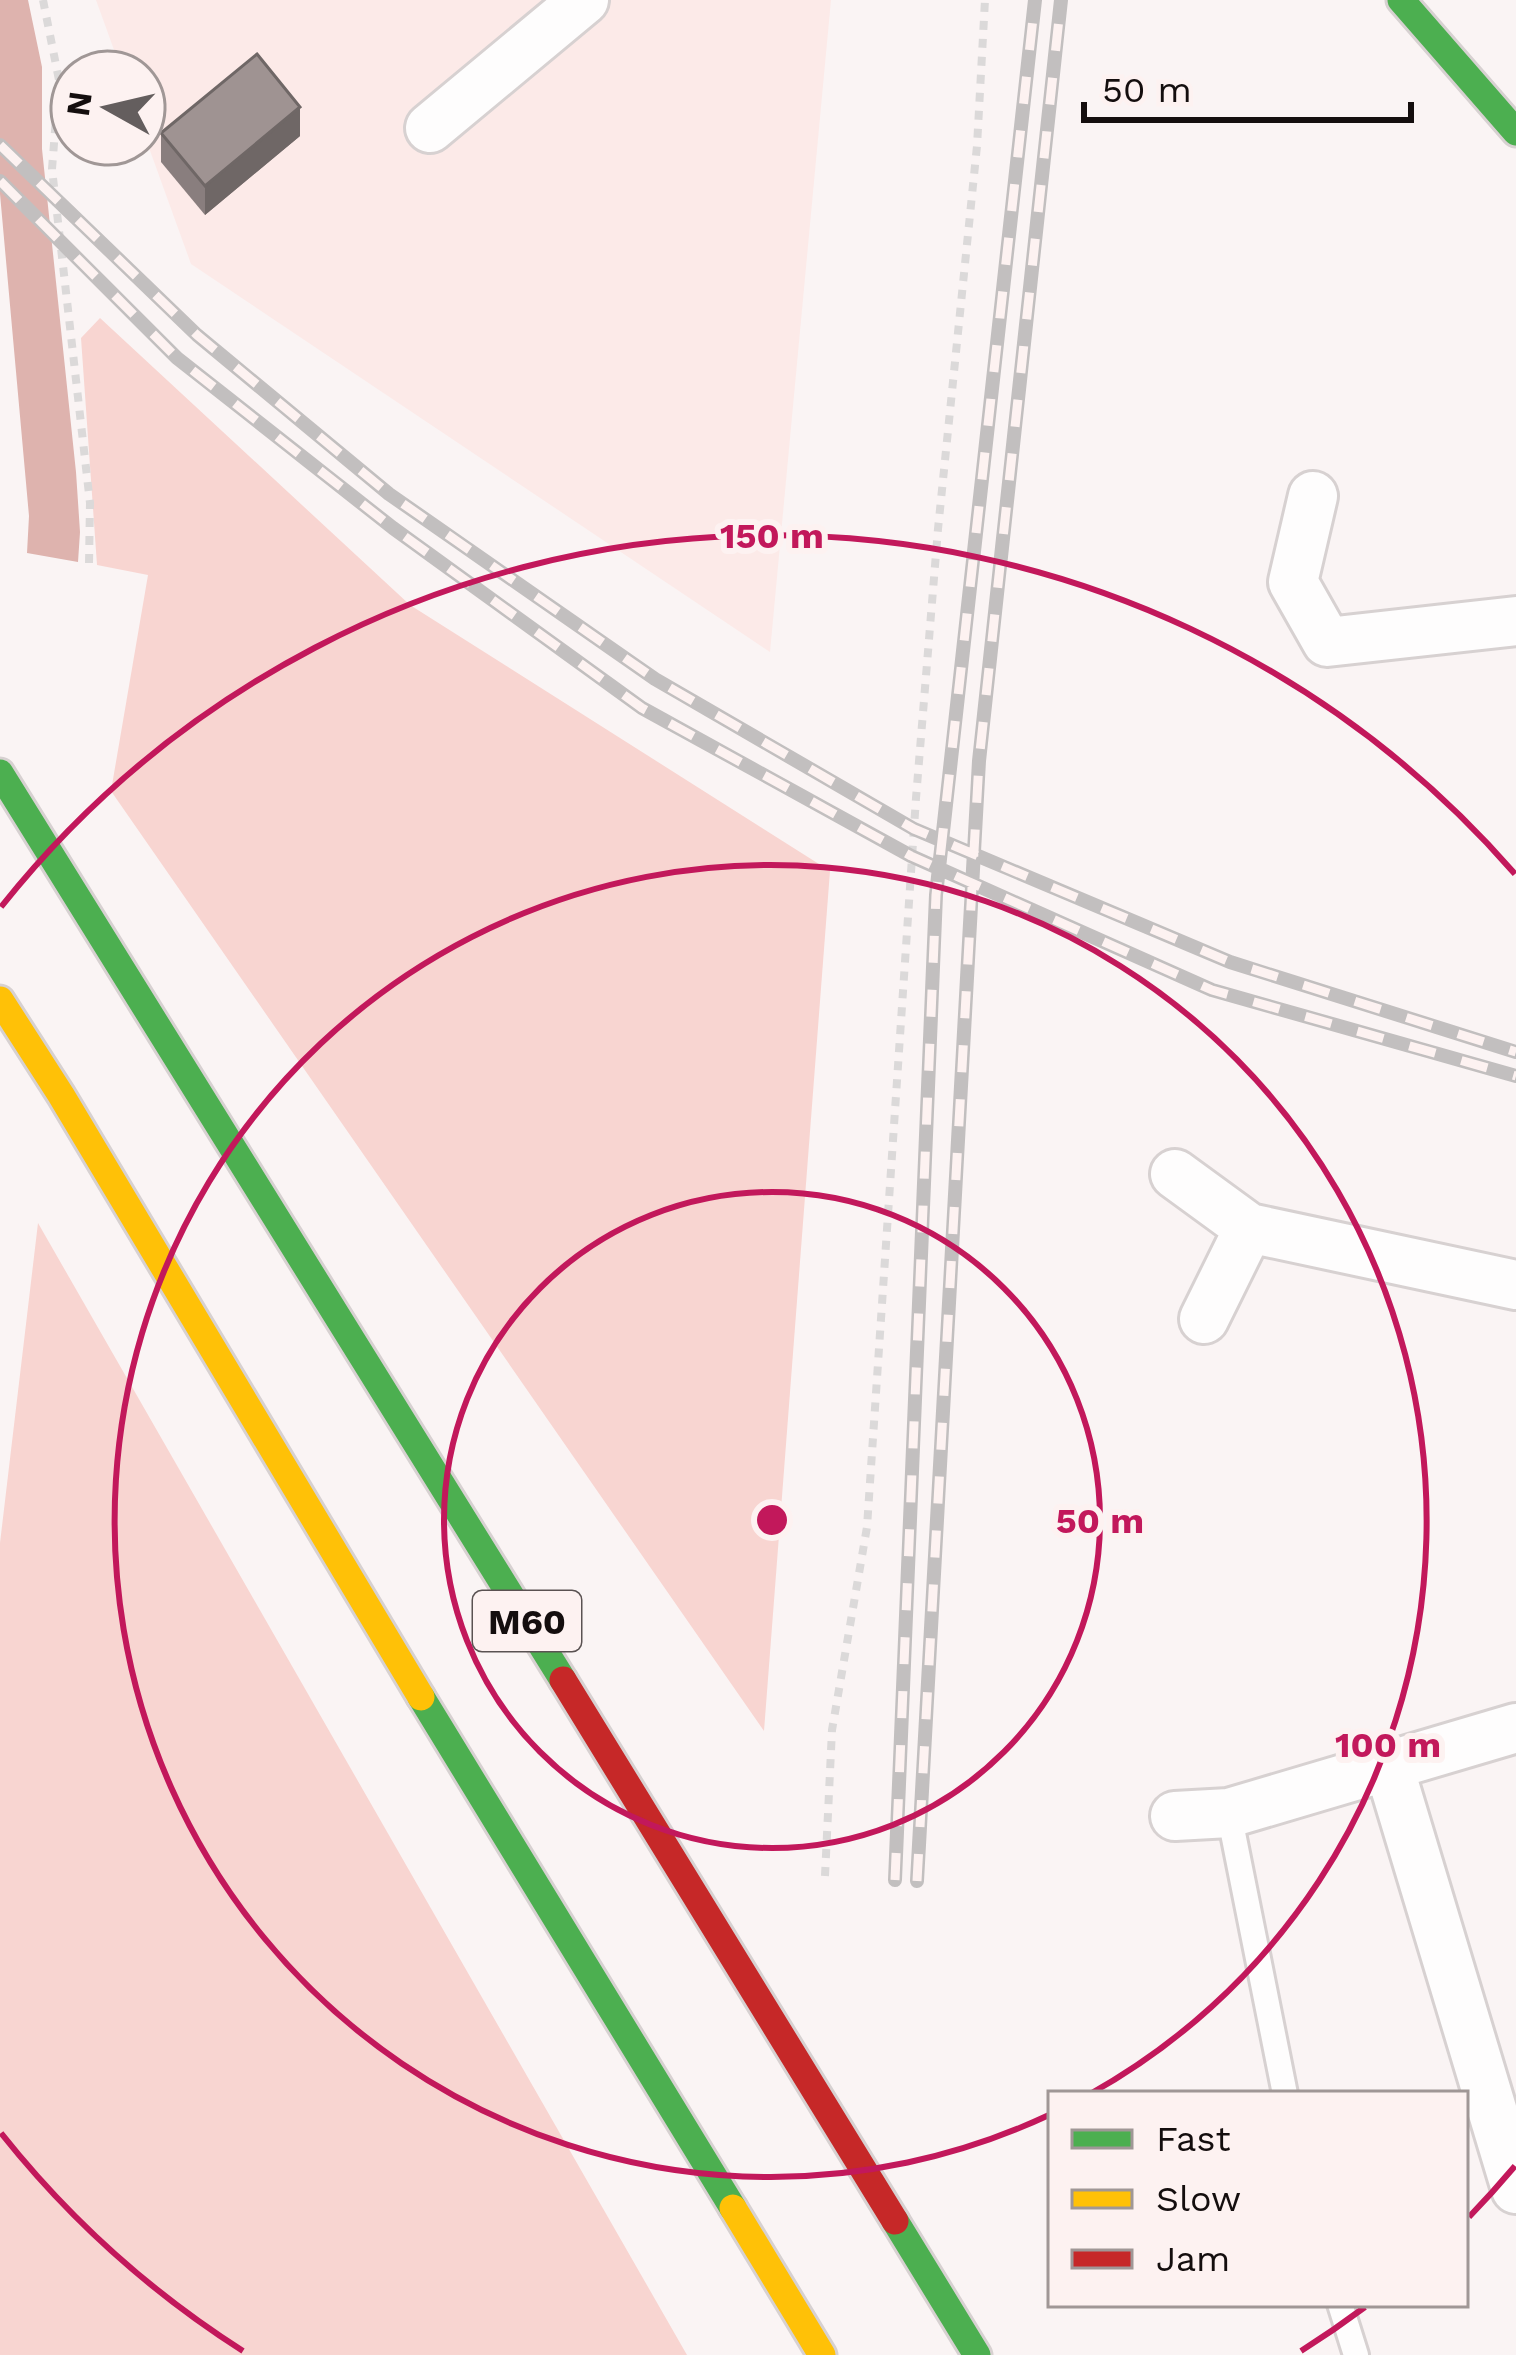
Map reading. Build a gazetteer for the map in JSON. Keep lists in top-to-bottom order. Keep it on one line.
{"streets":{"main road":["M60"]},"legend":["Fast","Slow","Jam"],"scale_bar":"50 m","north":"left","rings":["150 m","50 m","100 m"]}
